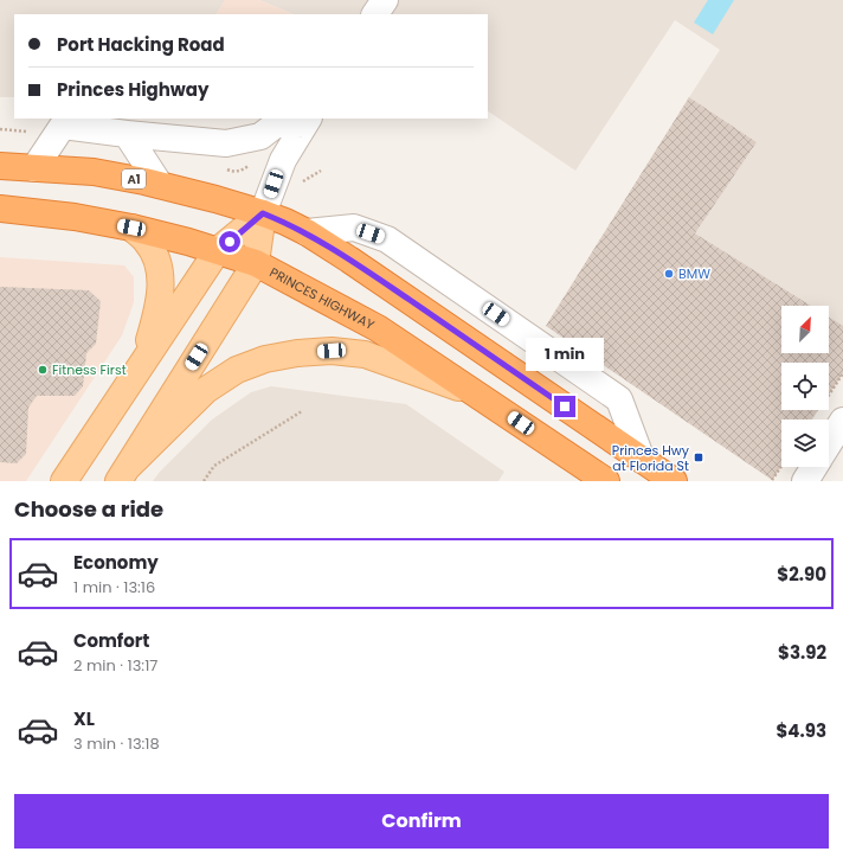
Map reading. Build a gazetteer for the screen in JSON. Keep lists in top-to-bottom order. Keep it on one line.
{"streets":{"highway":["A1","PRINCES HIGHWAY"]},"places":{"other":["BMW","Fitness First"],"transit":["Princes Hwy at Florida St"]},"north":"top right","page":{"banner":["Port Hacking Road","Princes Highway"],"bubble":"1 min","heading":"Choose a ride","list":[{"name":"Economy","note":"1 min · 13:16","value":"$2.90"},{"name":"Comfort","note":"2 min · 13:17","value":"$3.92"},{"name":"XL","note":"3 min · 13:18","value":"$4.93"}],"buttons":"Confirm"}}
